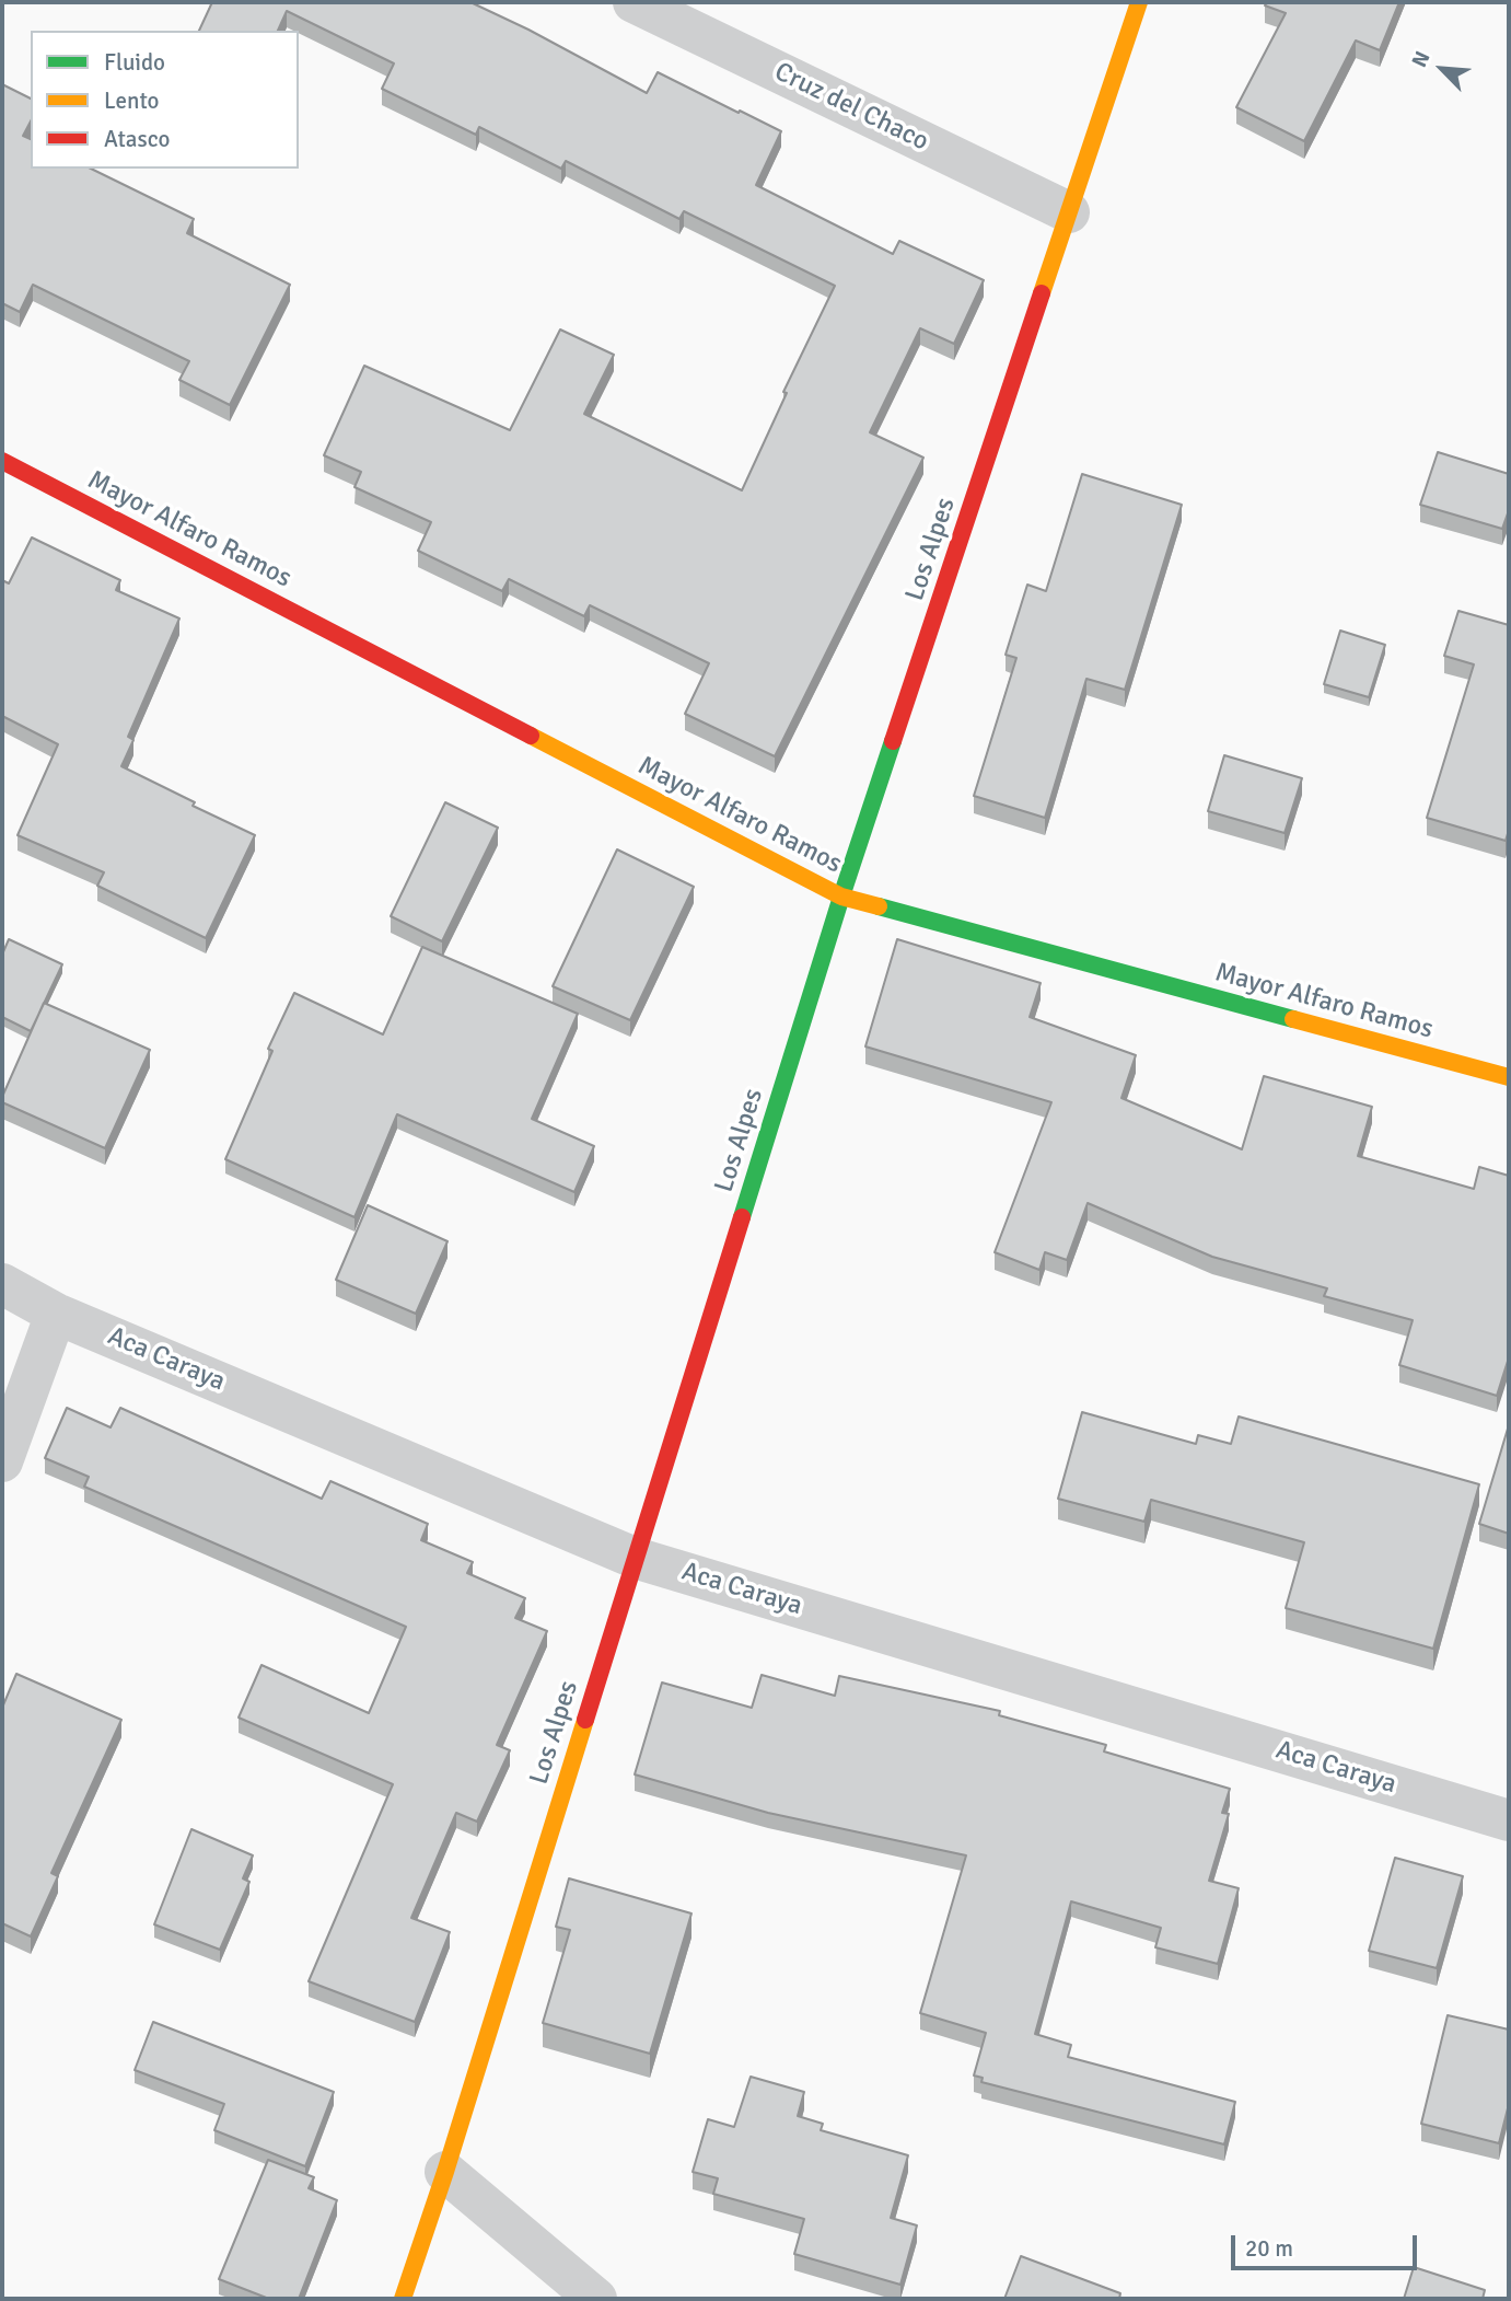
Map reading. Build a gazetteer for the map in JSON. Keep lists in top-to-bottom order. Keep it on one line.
{"streets":{"street":["Cruz del Chaco","Mayor Alfaro Ramos","Los Alpes","Aca Caraya"]},"crossings":[["Cruz del Chaco","Los Alpes"],["Mayor Alfaro Ramos","Los Alpes"],["Los Alpes","Aca Caraya"]],"legend":["Fluido","Lento","Atasco"],"scale_bar":"20 m","north":"top left"}
